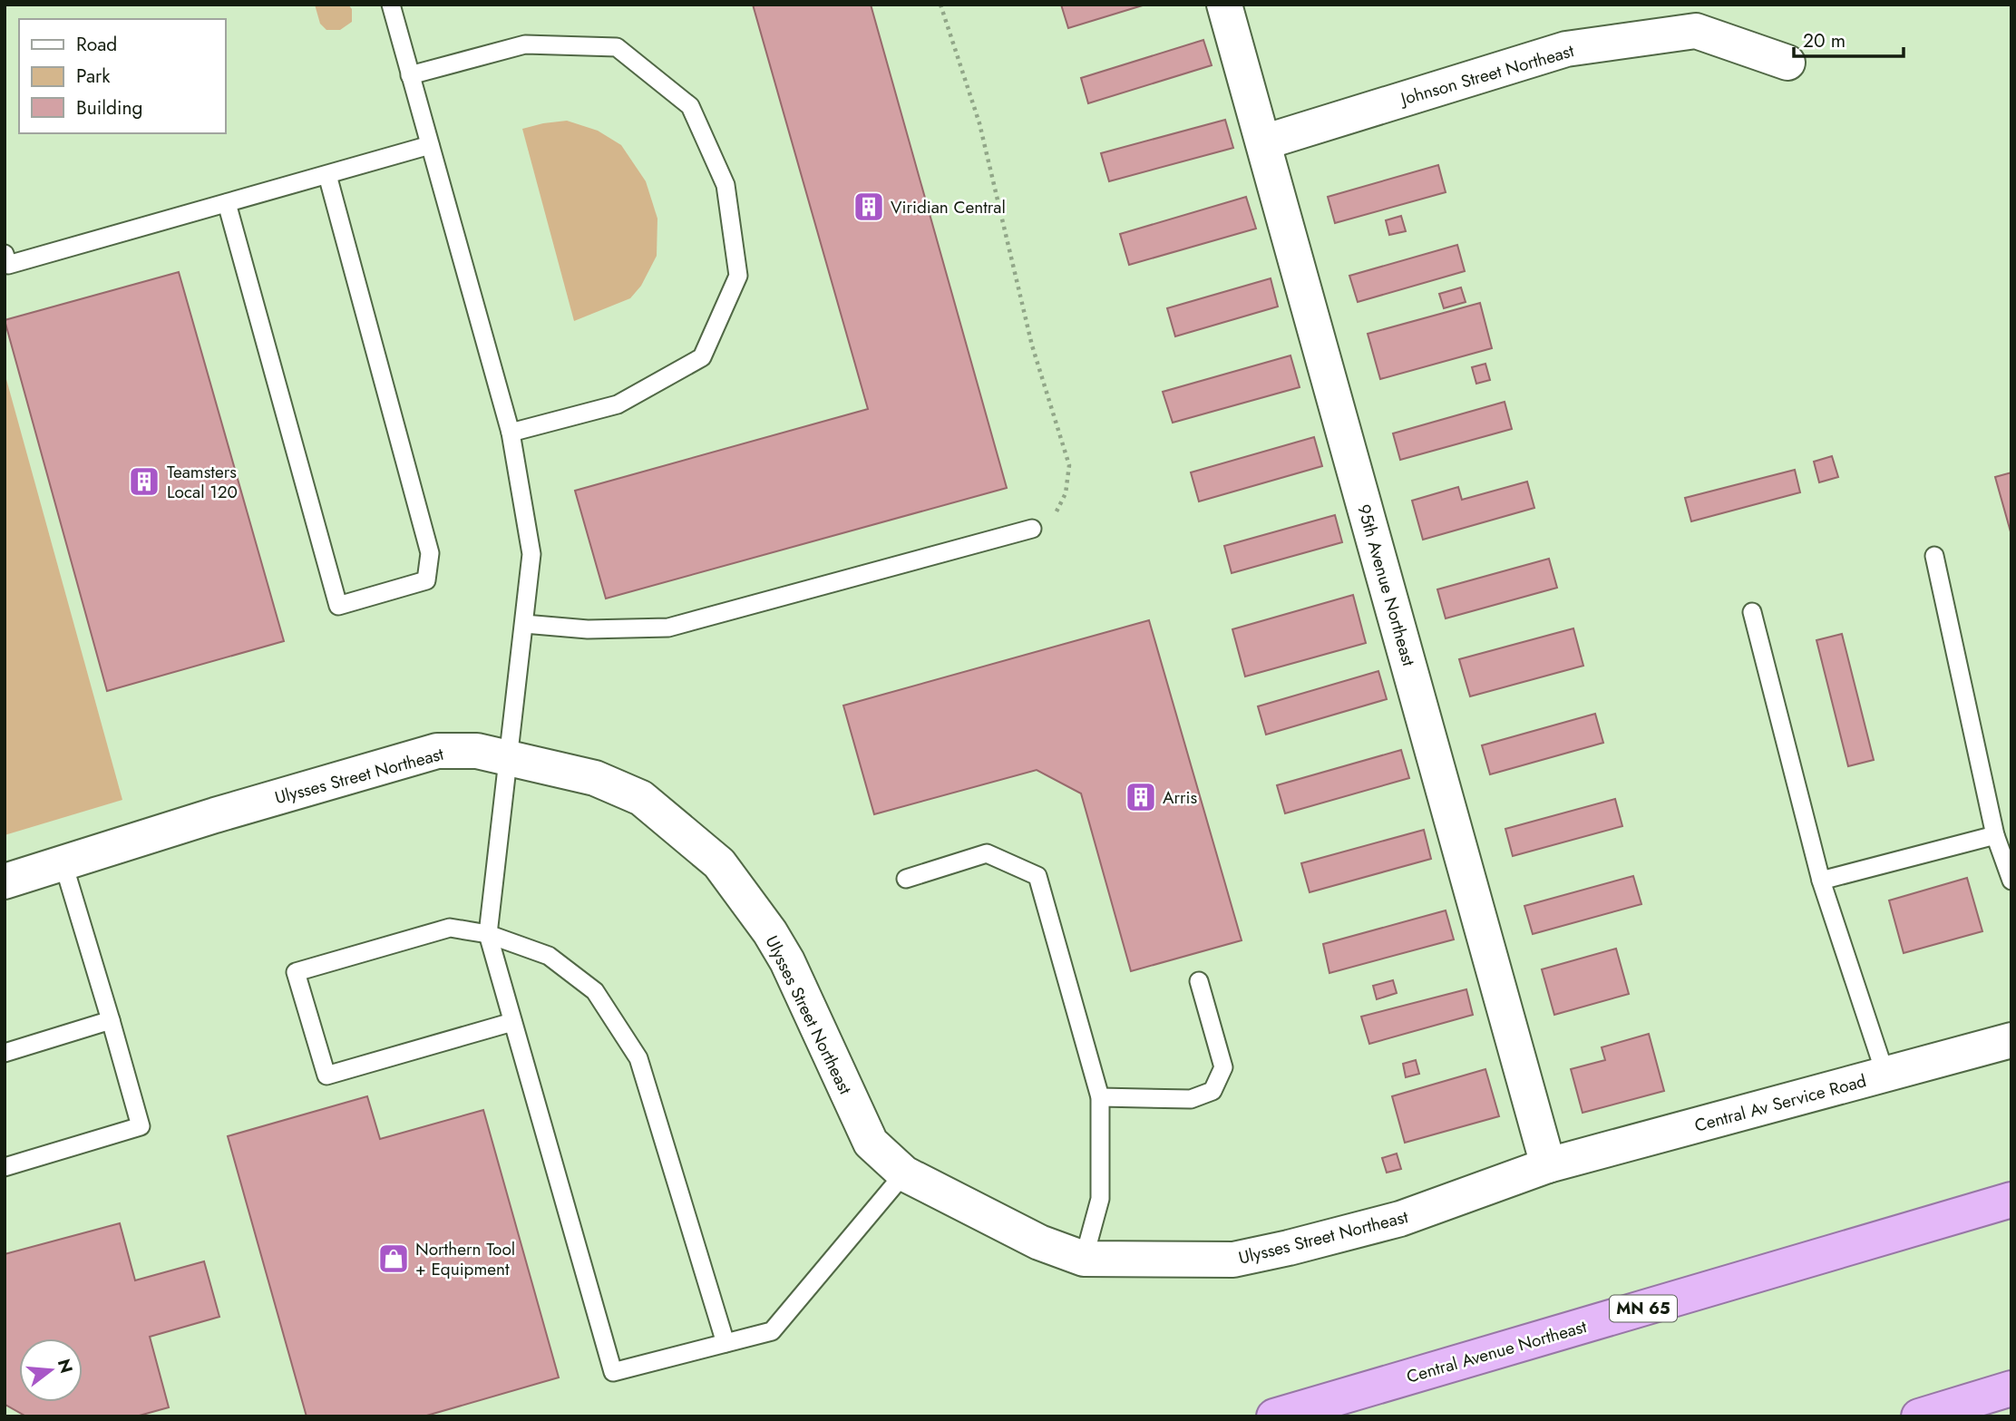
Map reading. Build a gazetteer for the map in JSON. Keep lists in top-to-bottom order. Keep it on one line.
{"streets":{"highway":["MN 65","Central Avenue Northeast"],"street":["Johnson Street Northeast","95th Avenue Northeast","Ulysses Street Northeast","Central Av Service Road"]},"crossings":[["Johnson Street Northeast","95th Avenue Northeast"],["95th Avenue Northeast","Ulysses Street Northeast"],["95th Avenue Northeast","Central Av Service Road"],["Ulysses Street Northeast","Central Av Service Road"]],"places":{"building":["Viridian Central","Teamsters Local 120","Arris"],"shop":["Northern Tool + Equipment"]},"legend":["Road","Park","Building"],"scale_bar":"20 m","north":"right"}
